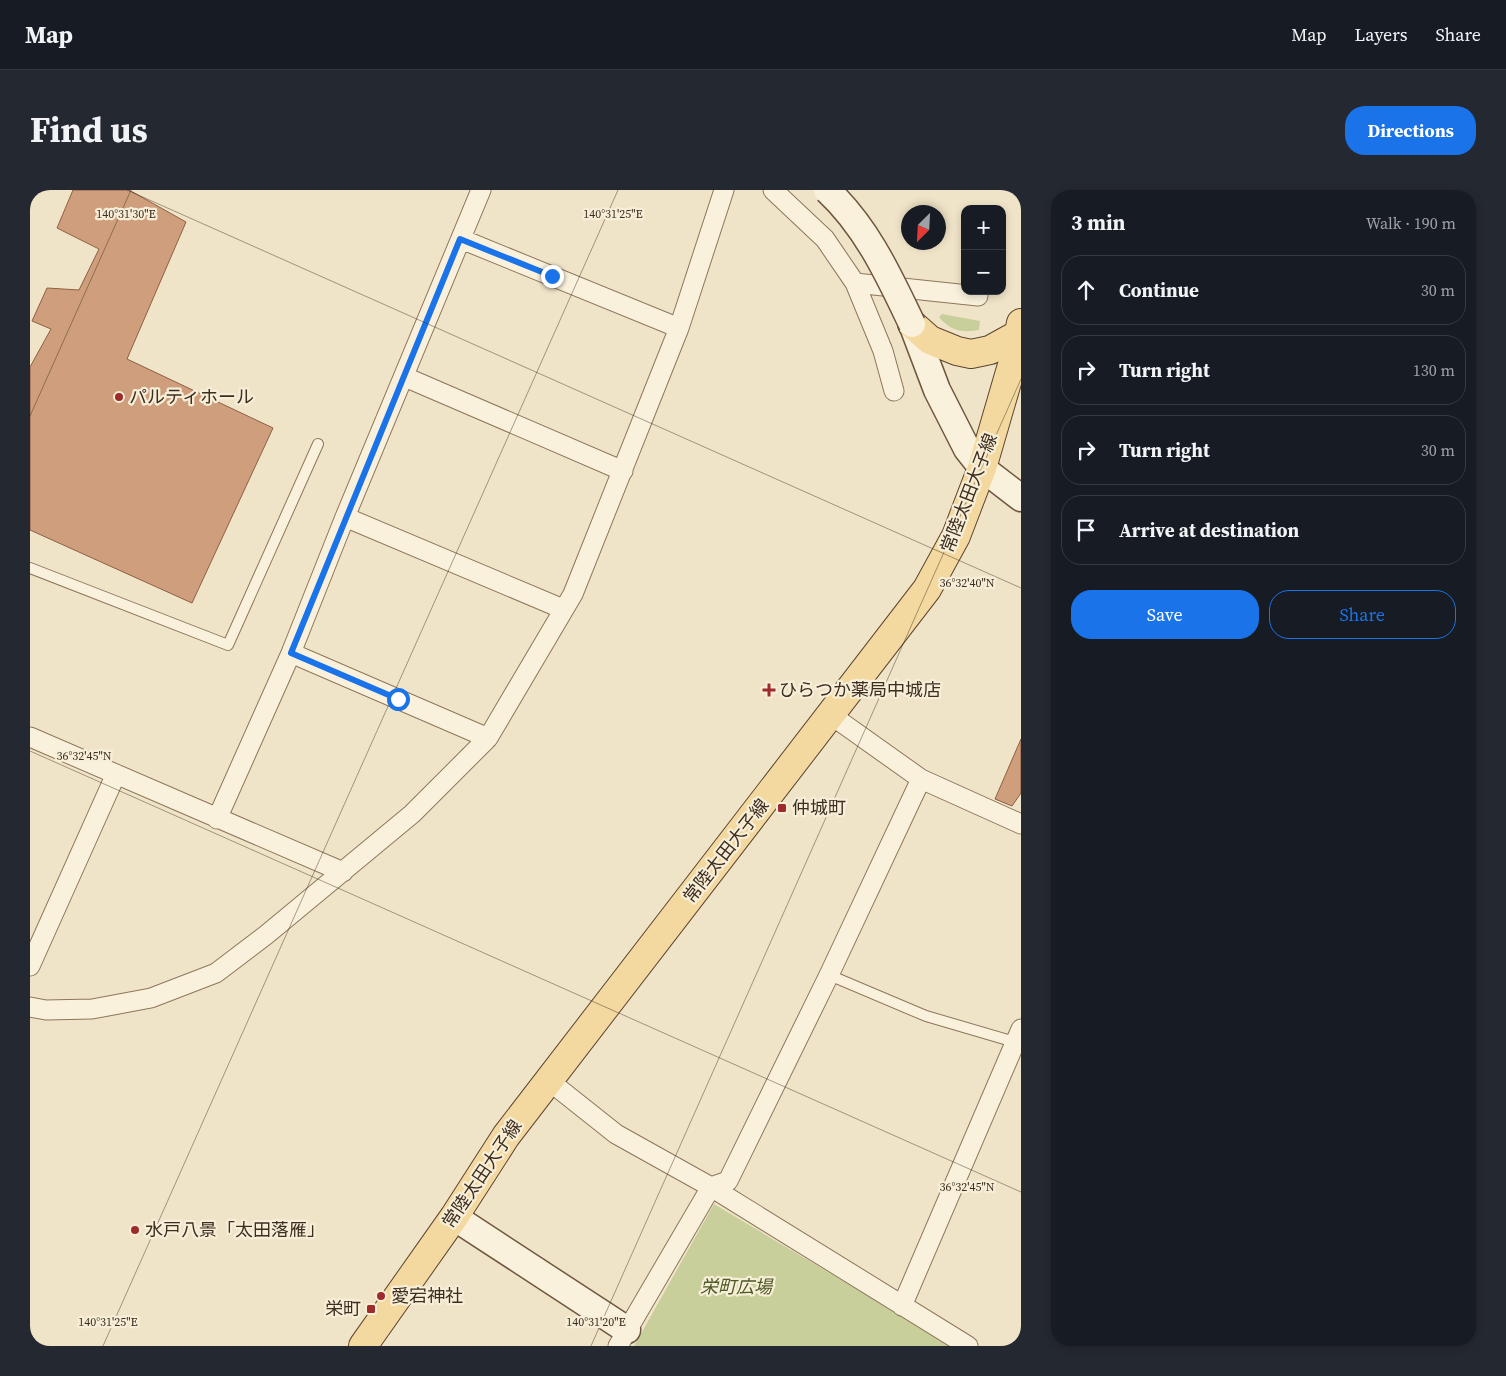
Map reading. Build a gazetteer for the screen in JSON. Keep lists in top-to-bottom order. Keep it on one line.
{"streets":{"main road":["常陸太田大子線"]},"parks":["栄町広場"],"places":{"other":["パルティホール","水戸八景「太田落雁」","愛宕神社"],"health":["ひらつか薬局中城店"],"transit":["仲城町","栄町"]},"north":"bottom left","page":{"header":"Map","nav":["Map","Layers","Share"],"title":"Find us","buttons":["Directions",["Save","Share"]],"heading":["3 min","Walk · 190 m"],"map_buttons":["+","−"],"list":[["Continue","30 m"],["Turn right","130 m"],["Turn right","30 m"],"Arrive at destination"]},"coordinates":["140°31'25\"E","140°31'30\"E","36°32'40\"N","36°32'45\"N","140°31'20\"E"]}
